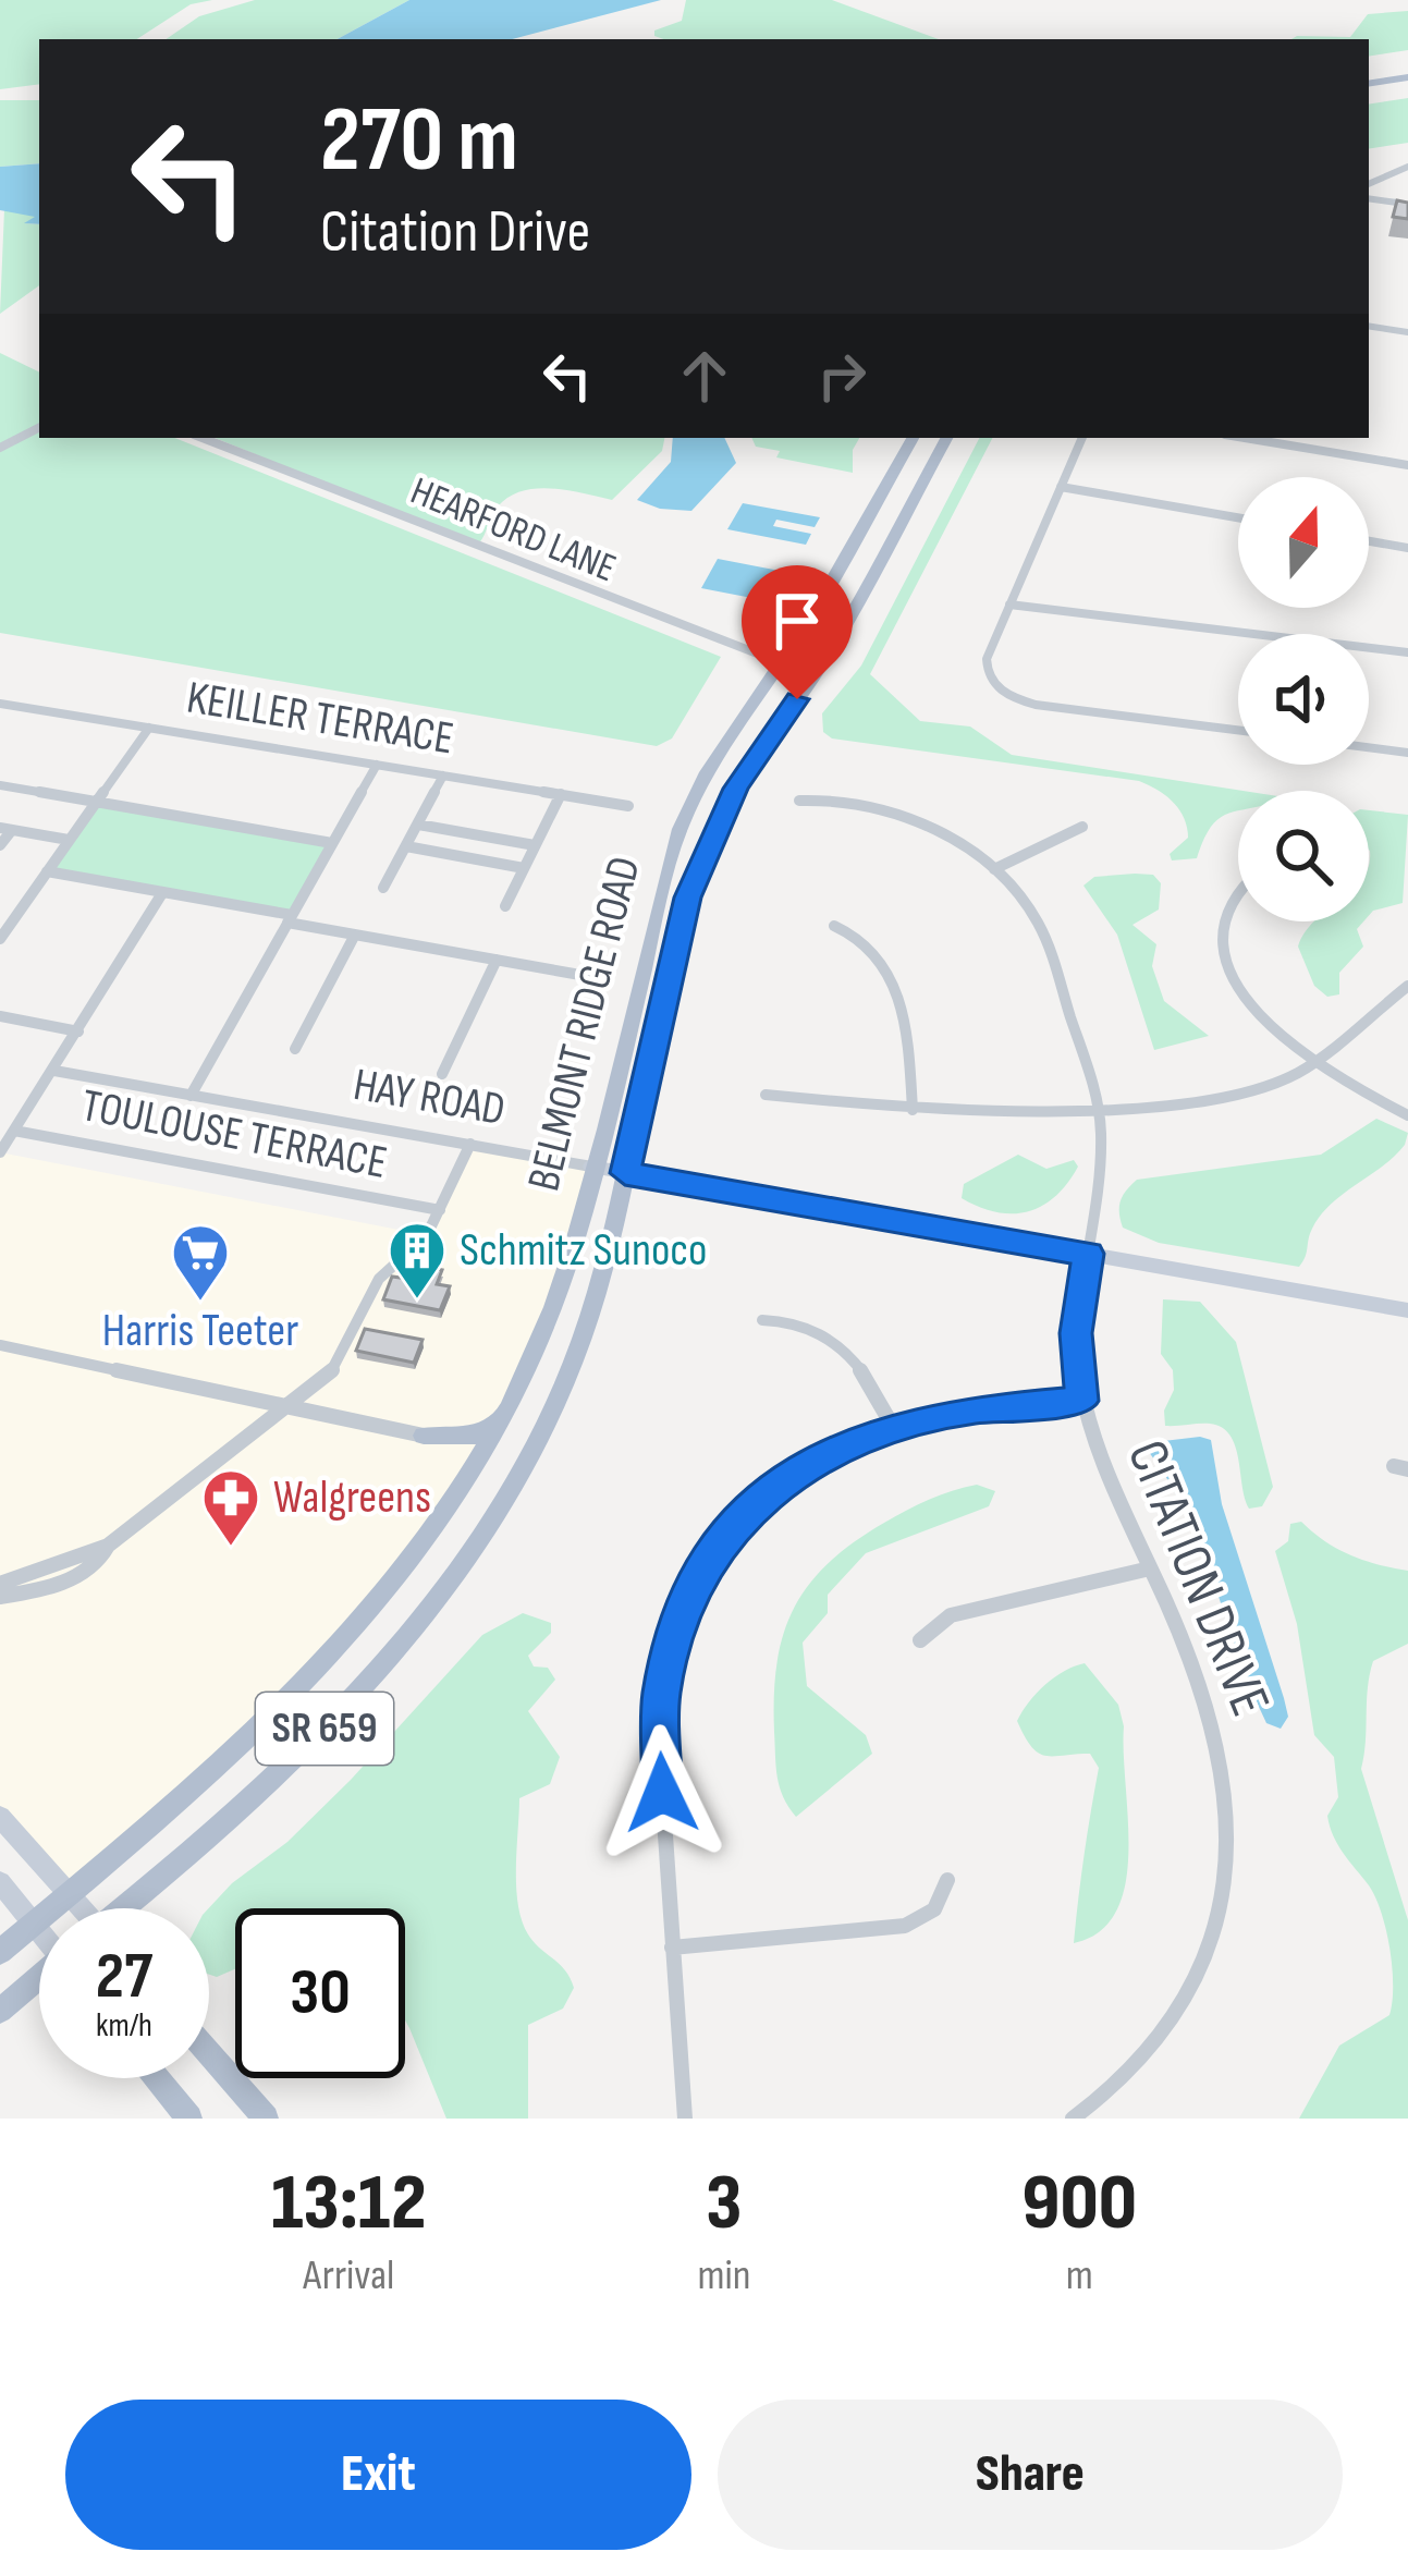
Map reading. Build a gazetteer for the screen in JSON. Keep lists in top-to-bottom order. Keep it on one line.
{"streets":{"main road":["BELMONT RIDGE ROAD","SR 659"],"street":["HEARFORD LANE","KEILLER TERRACE","HAY ROAD","TOULOUSE TERRACE","CITATION DRIVE"]},"crossings":[["HEARFORD LANE","BELMONT RIDGE ROAD"],["BELMONT RIDGE ROAD","HAY ROAD"],["HAY ROAD","CITATION DRIVE"]],"places":{"building":["Schmitz Sunoco"],"supermarket":["Harris Teeter"],"pharmacy":["Walgreens"]},"north":"top","page":{"turn":["270 m","Citation Drive"],"speed":"27 km/h","limit":"30","eta":["13:12","Arrival","3","min","900","m"],"buttons":["Exit","Share"]}}
